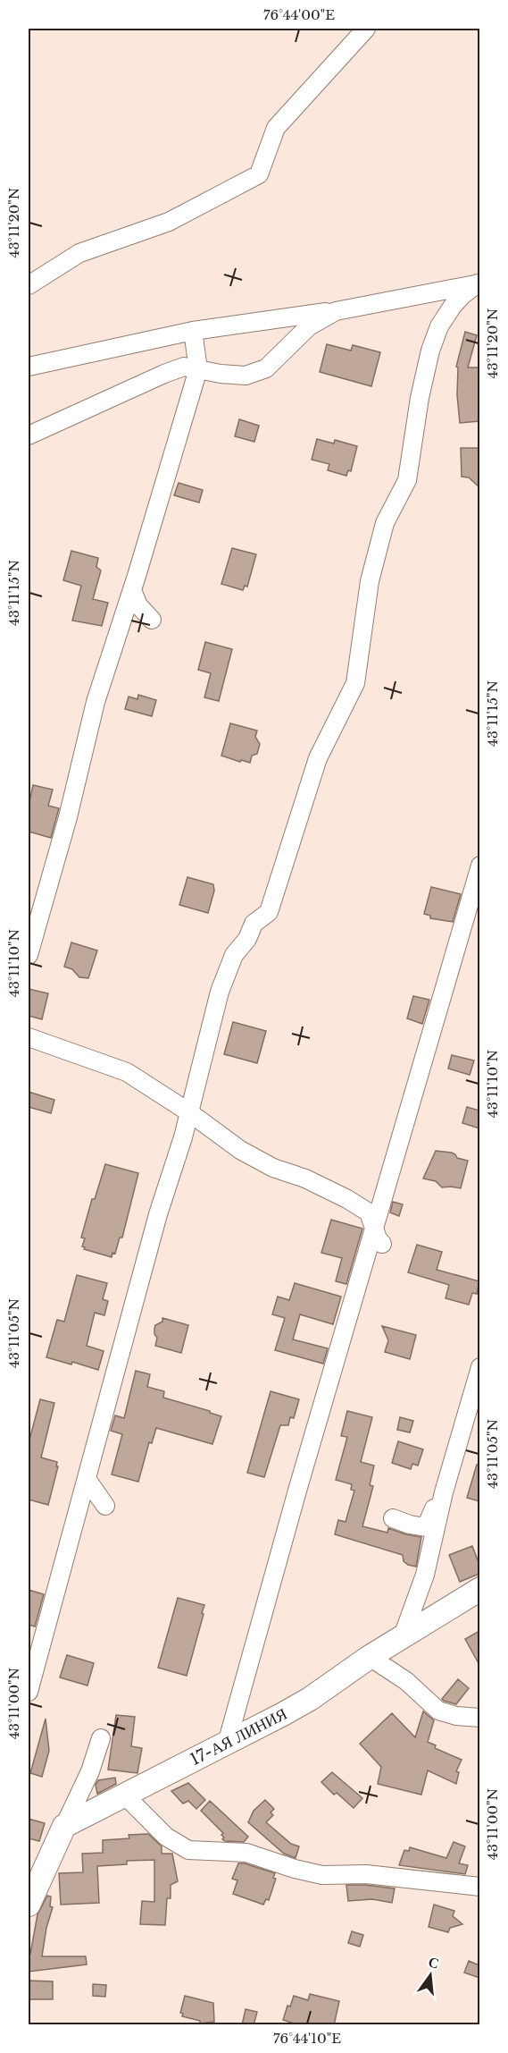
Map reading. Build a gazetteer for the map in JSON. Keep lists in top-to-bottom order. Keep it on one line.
{"streets":{"street":["17-АЯ ЛИНИЯ"]},"north":"top","coordinates":["76°44'00\"E","43°11'20\"N","43°11'15\"N","43°11'10\"N","43°11'05\"N","43°11'00\"N","76°44'10\"E"]}
